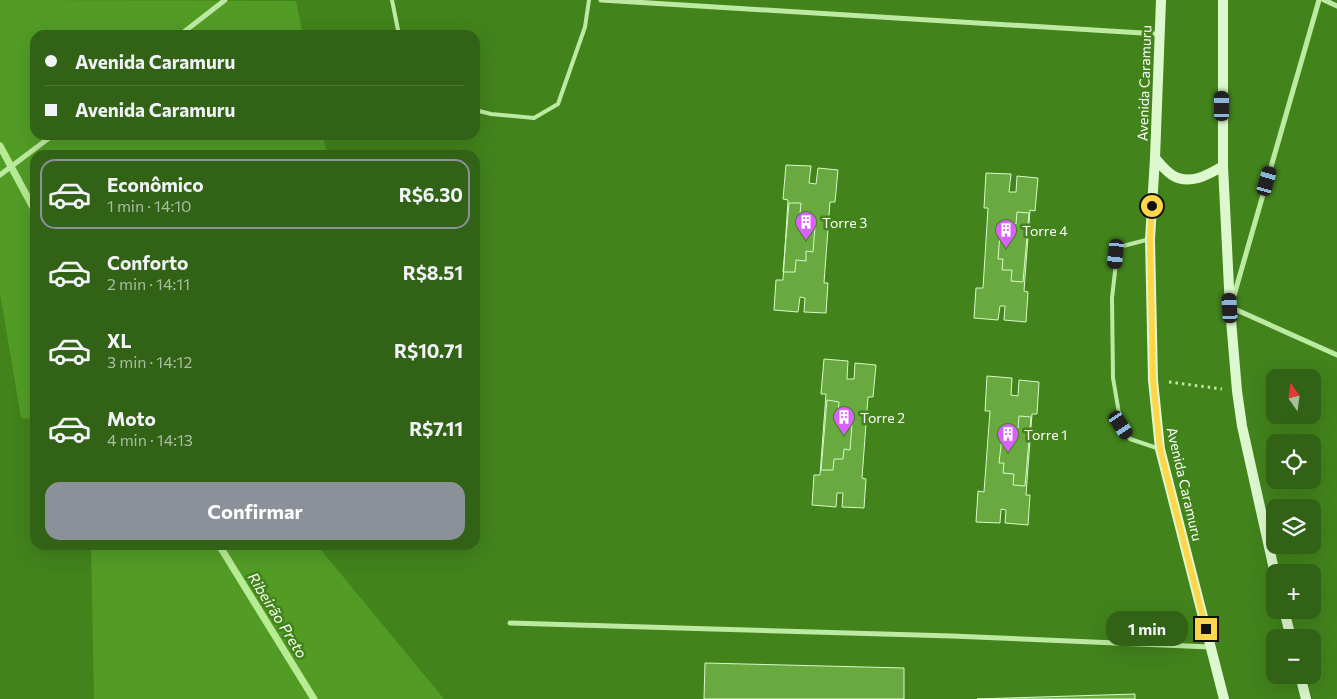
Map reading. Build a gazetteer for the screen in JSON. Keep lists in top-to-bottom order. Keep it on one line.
{"streets":{"main road":["Avenida Caramuru"]},"water":["Ribeirão Preto"],"places":{"building":["Torre 3","Torre 4","Torre 2","Torre 1"]},"north":"top","page":{"banner":["Avenida Caramuru","Avenida Caramuru"],"list":[{"name":"Econômico","note":"1 min · 14:10","value":"R$6.30"},{"name":"Conforto","note":"2 min · 14:11","value":"R$8.51"},{"name":"XL","note":"3 min · 14:12","value":"R$10.71"},{"name":"Moto","note":"4 min · 14:13","value":"R$7.11"}],"map_buttons":["+","−"],"buttons":"Confirmar","bubble":"1 min"}}
